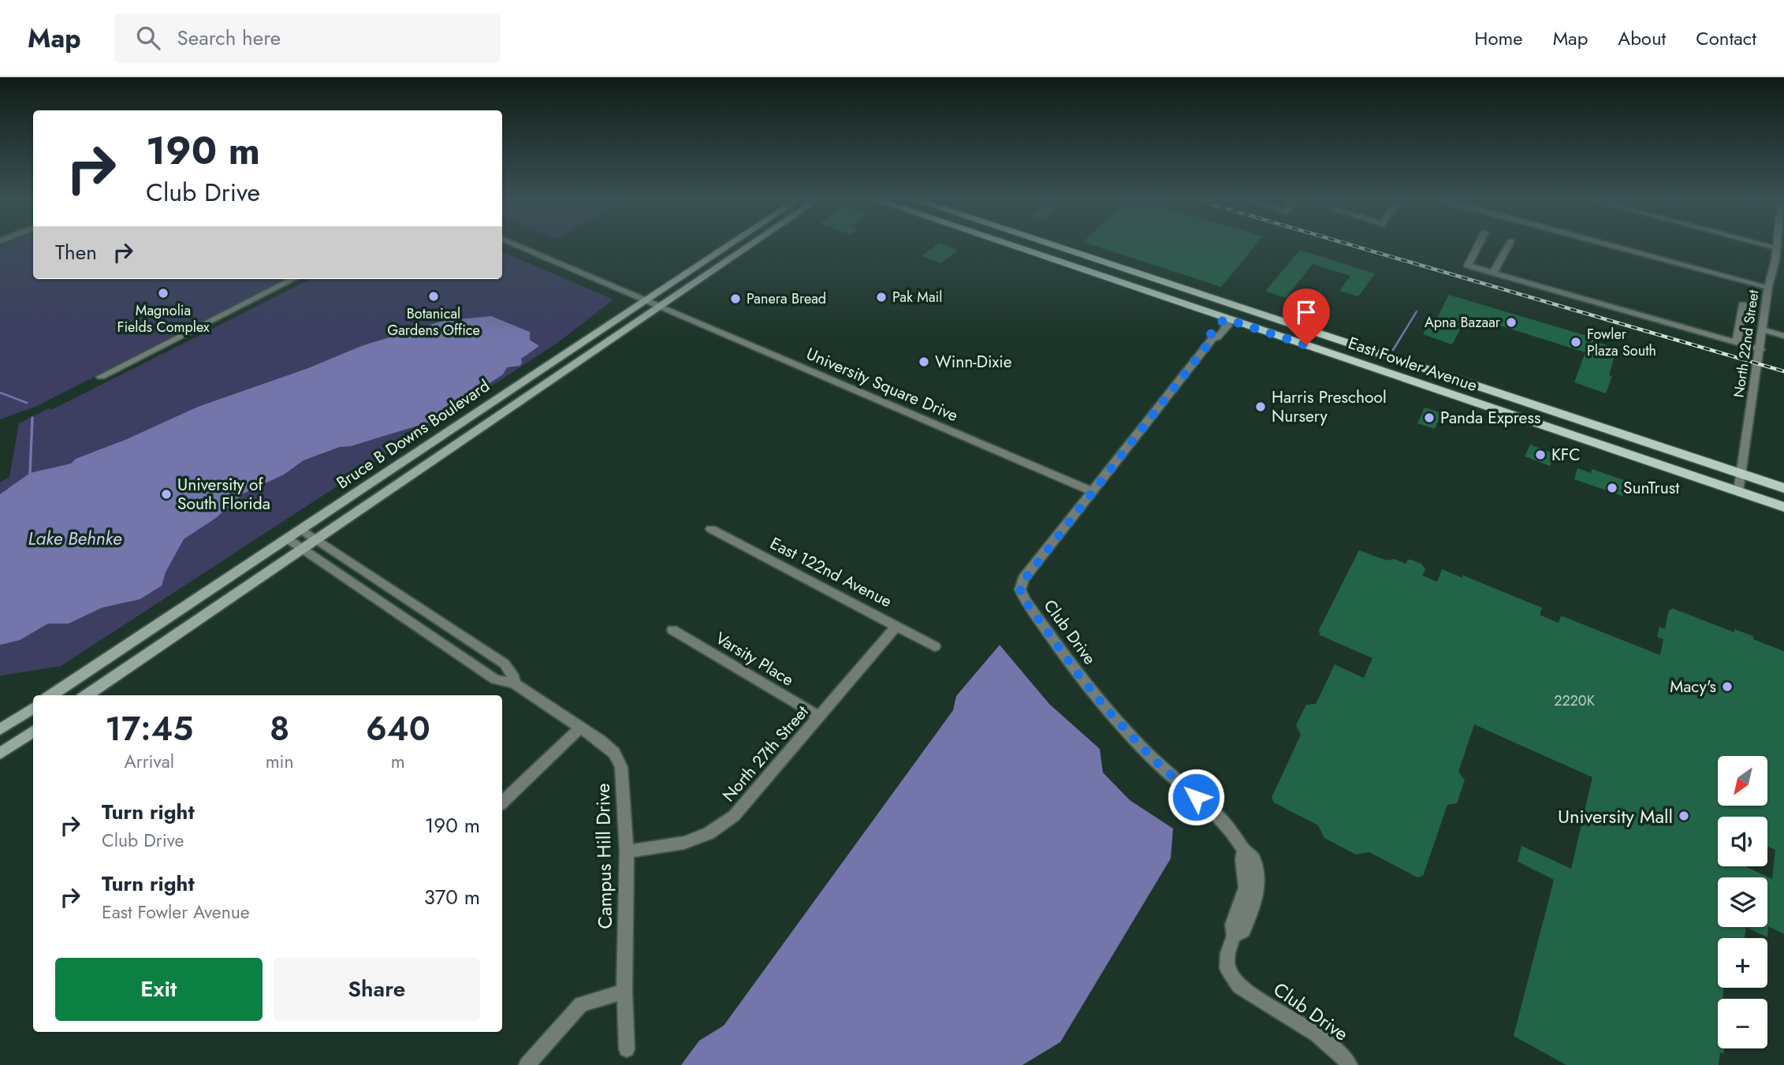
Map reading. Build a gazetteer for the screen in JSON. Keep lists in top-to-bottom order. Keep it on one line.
{"streets":{"main road":["East Fowler Avenue","Bruce B Downs Boulevard"],"street":["North 22nd Street","University Square Drive","East 122nd Avenue","Club Drive","Varsity Place","North 27th Street","Campus Hill Drive"]},"crossings":[["North 22nd Street","East Fowler Avenue"],["East Fowler Avenue","Club Drive"],["University Square Drive","Bruce B Downs Boulevard"],["University Square Drive","Club Drive"],["Bruce B Downs Boulevard","Campus Hill Drive"],["East 122nd Avenue","North 27th Street"],["Varsity Place","North 27th Street"],["North 27th Street","Campus Hill Drive"]],"water":["Lake Behnke"],"places":["Magnolia Fields Complex","Botanical Gardens Office","Pak Mail","Panera Bread","Apna Bazaar","Fowler Plaza South","Winn-Dixie","Harris Preschool Nursery","Panda Express","KFC","SunTrust","University of South Florida","Macy's","University Mall"],"house_numbers":["2220K"],"north":"bottom left","page":{"header":"Map","search":"Search here","nav":["Home","Map","About","Contact"],"turn":["190 m","Club Drive"],"then":"Then","eta":["17:45","Arrival","8","min","640","m"],"map_buttons":["+","−"],"list":[{"name":"Turn right","note":"Club Drive","value":"190 m"},{"name":"Turn right","note":"East Fowler Avenue","value":"370 m"}],"buttons":["Exit","Share"]}}
